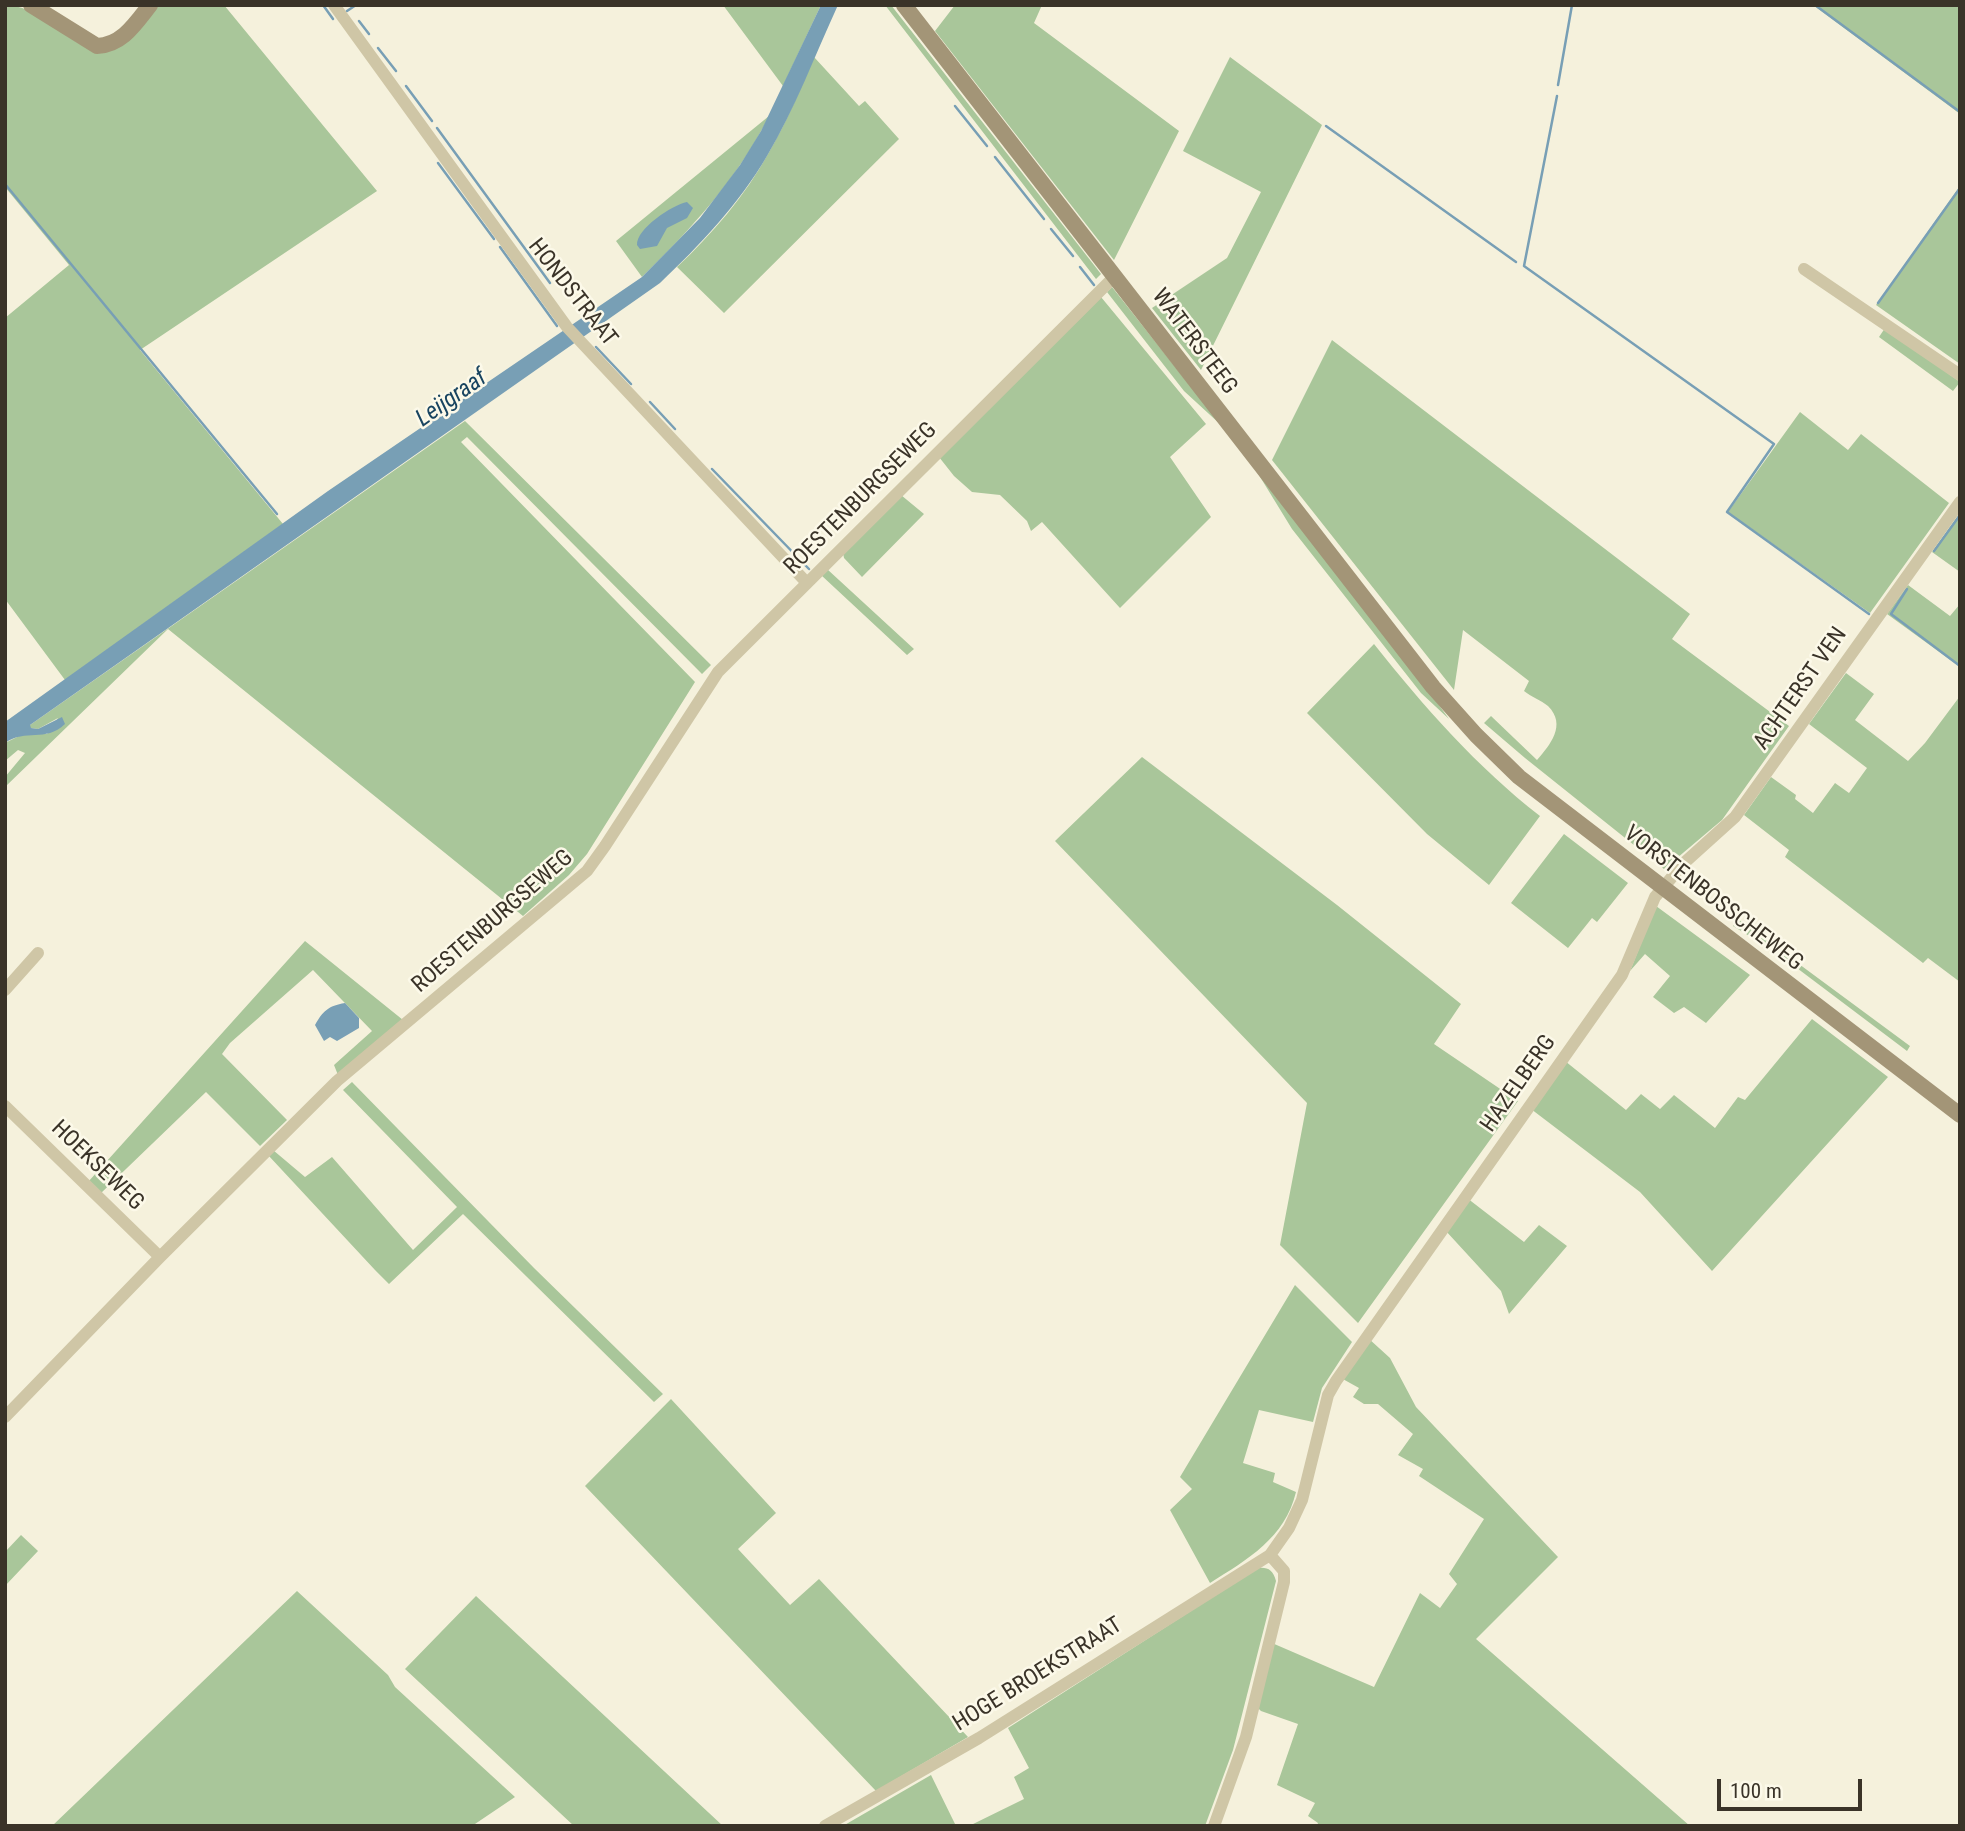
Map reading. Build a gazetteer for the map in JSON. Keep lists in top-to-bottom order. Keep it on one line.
{"streets":{"street":["HONDSTRAAT","WATERSTEEG","ROESTENBURGSEWEG","ACHTERST VEN","VORSTENBOSSCHEWEG","HAZELBERG","HOEKSEWEG","HOGE BROEKSTRAAT"]},"crossings":[["HONDSTRAAT","ROESTENBURGSEWEG"],["WATERSTEEG","ROESTENBURGSEWEG"],["WATERSTEEG","VORSTENBOSSCHEWEG"],["ROESTENBURGSEWEG","HOEKSEWEG"],["ACHTERST VEN","VORSTENBOSSCHEWEG"],["ACHTERST VEN","HAZELBERG"],["VORSTENBOSSCHEWEG","HAZELBERG"],["HAZELBERG","HOGE BROEKSTRAAT"]],"water":["Leijgraaf"],"scale_bar":"100 m"}
